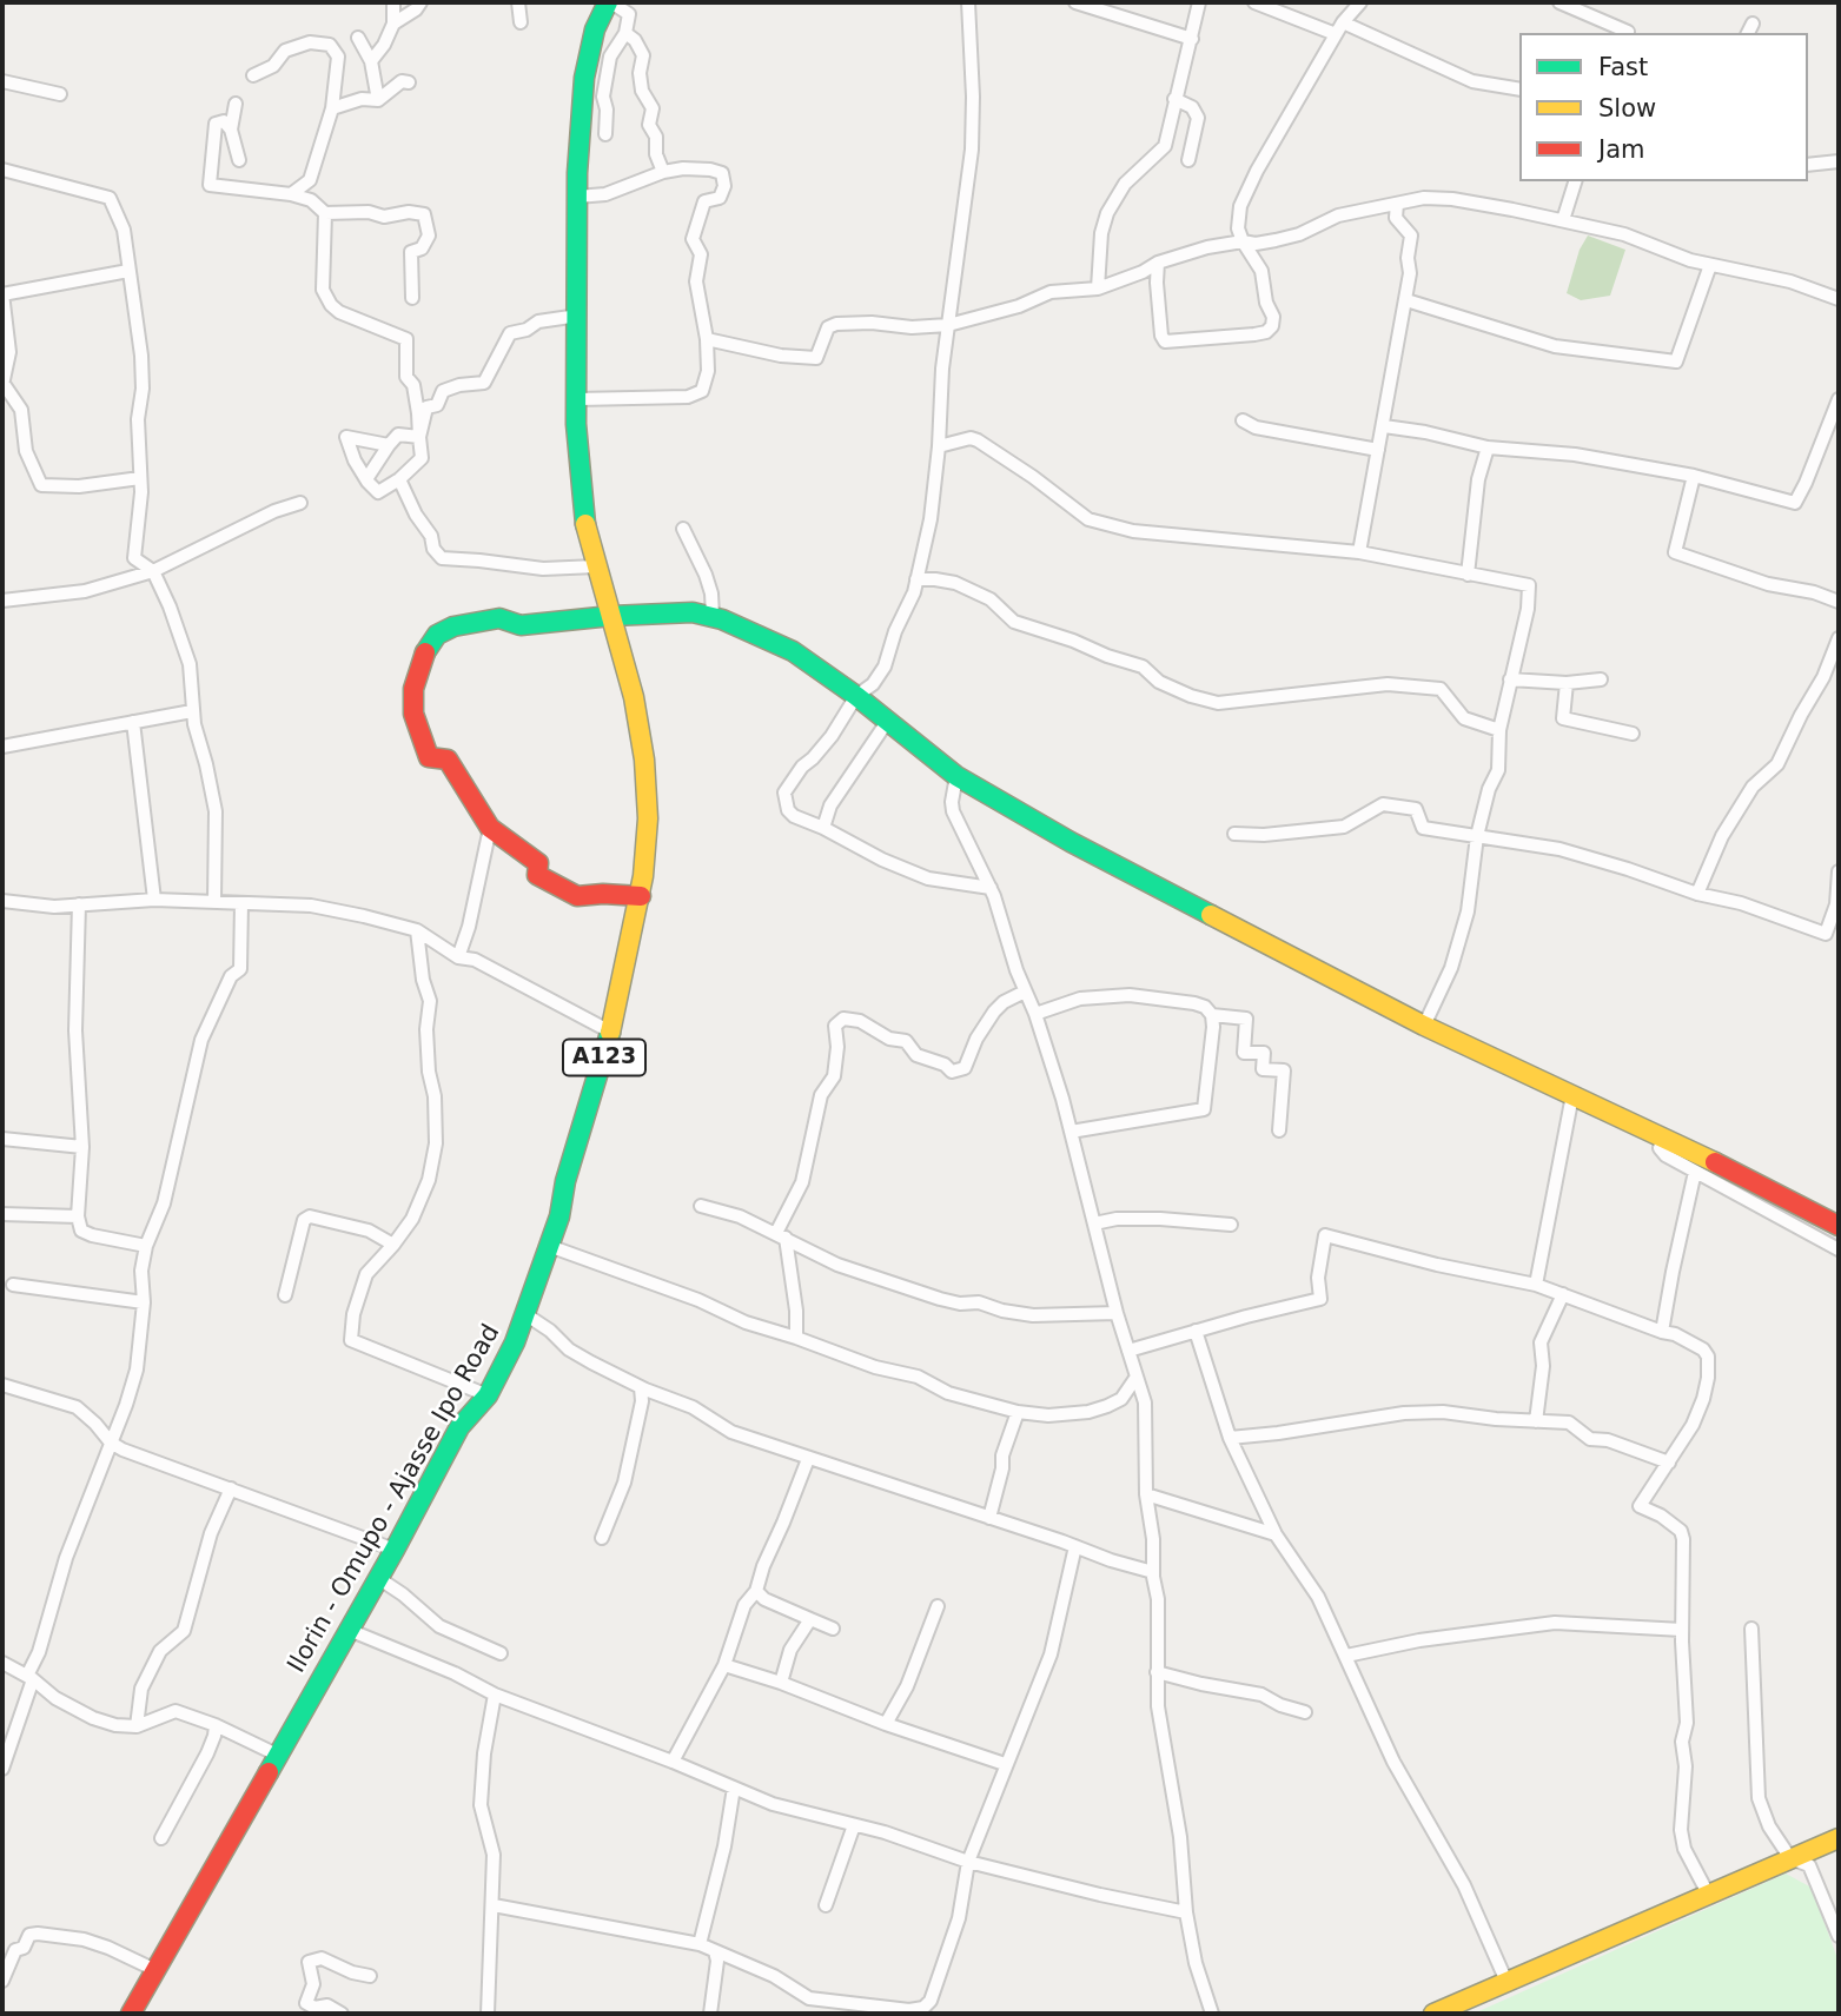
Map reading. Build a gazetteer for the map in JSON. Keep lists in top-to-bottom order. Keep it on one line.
{"streets":{"main road":["A123","Ilorin - Omupo - Ajasse Ipo Road"]},"legend":["Fast","Slow","Jam"]}
